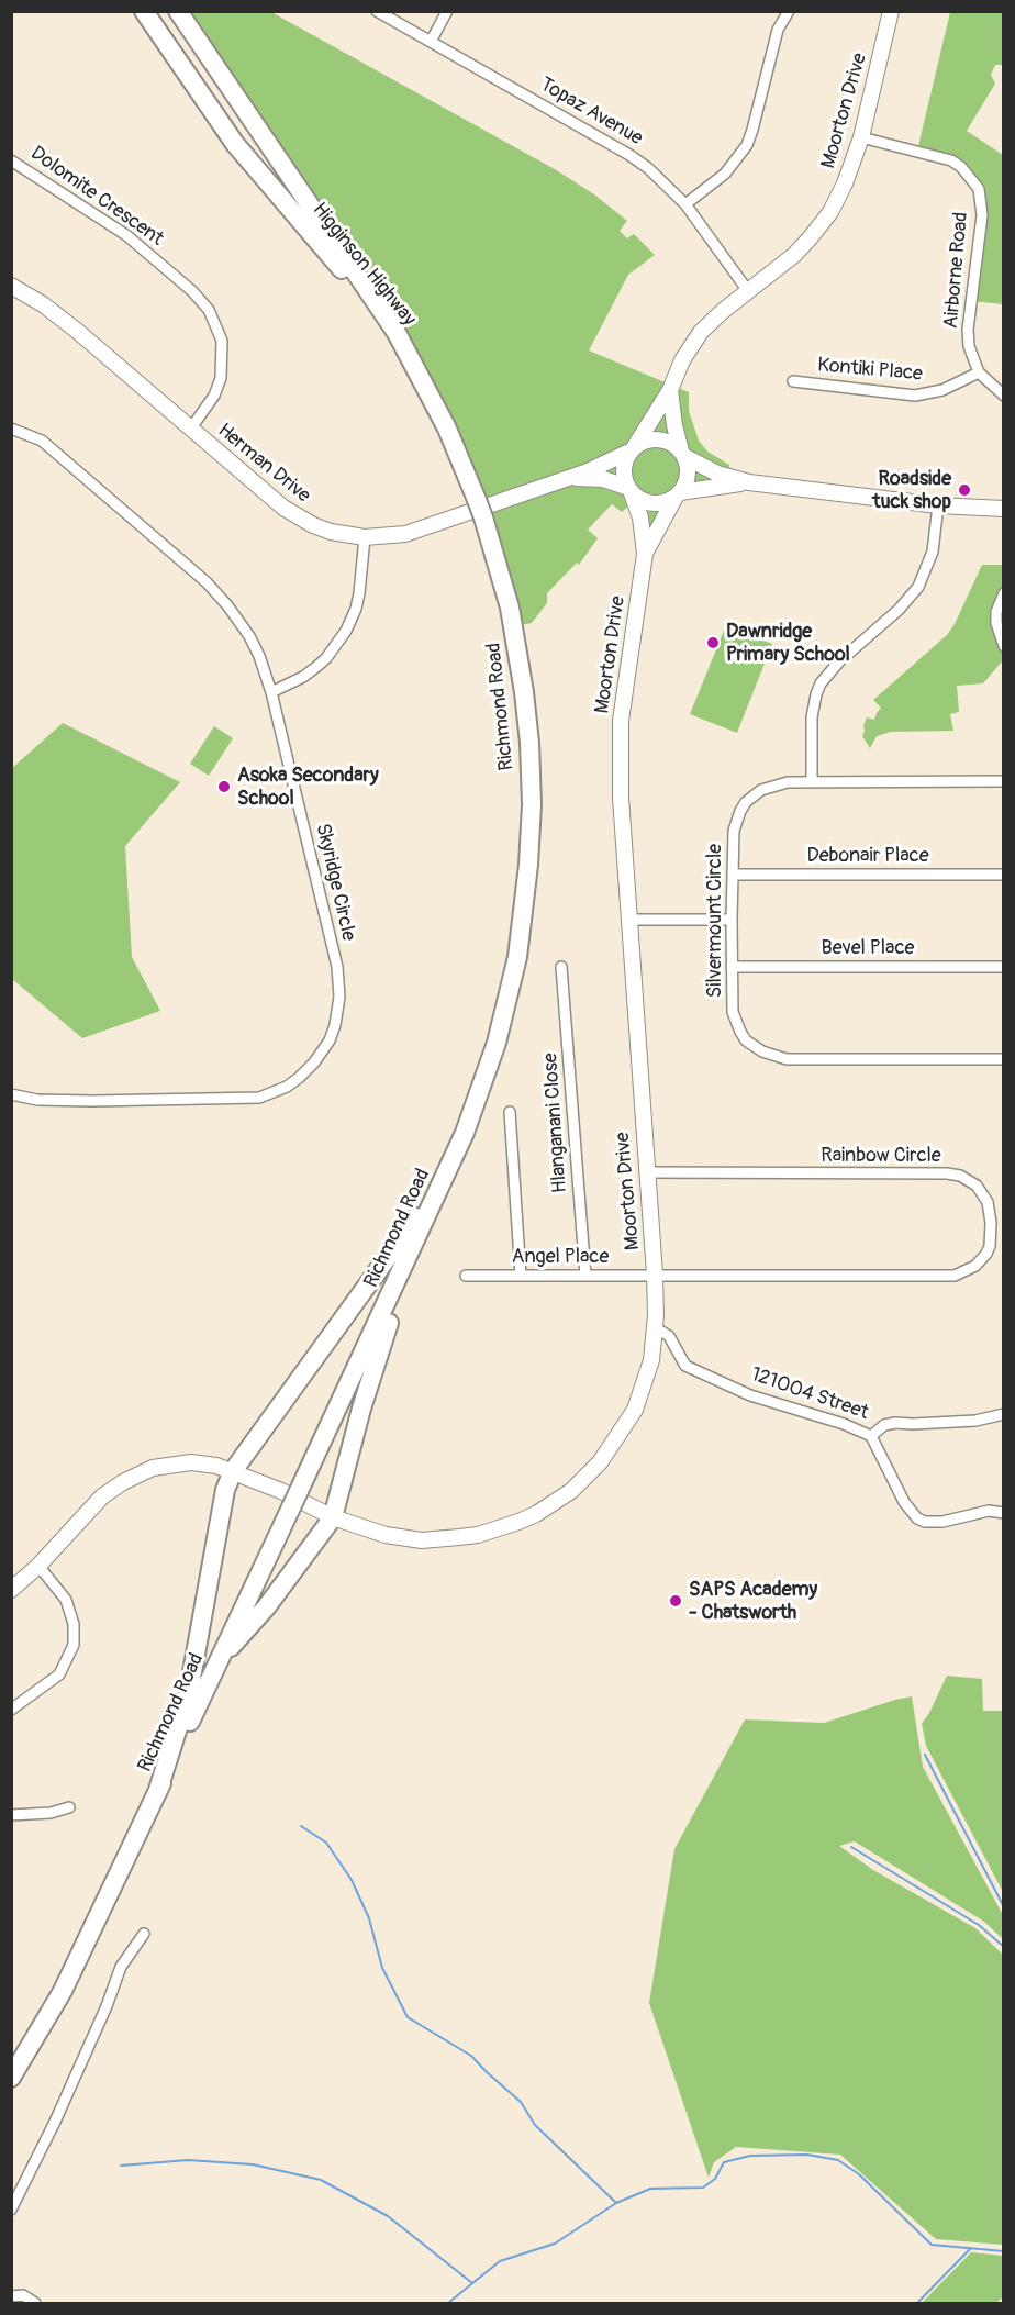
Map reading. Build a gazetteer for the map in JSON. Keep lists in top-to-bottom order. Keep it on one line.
{"streets":{"highway":["Higginson Highway","Richmond Road"],"street":["Moorton Drive","Topaz Avenue","Dolomite Crescent","Airborne Road","Kontiki Place","Herman Drive","Debonair Place","Skyridge Circle","Silvermount Circle","Bevel Place","Hlanganani Close","Rainbow Circle","Angel Place","121004 Street"]},"crossings":[["Moorton Drive","Topaz Avenue"],["Moorton Drive","Airborne Road"],["Moorton Drive","Herman Drive"],["Moorton Drive","Richmond Road"],["Moorton Drive","Rainbow Circle"],["Moorton Drive","Angel Place"],["Moorton Drive","121004 Street"],["Dolomite Crescent","Herman Drive"],["Higginson Highway","Richmond Road"],["Airborne Road","Kontiki Place"],["Debonair Place","Silvermount Circle"],["Silvermount Circle","Bevel Place"],["Hlanganani Close","Angel Place"],["Rainbow Circle","Angel Place"]],"places":["Roadside tuck shop","Dawnridge Primary School","Asoka Secondary School","SAPS Academy - Chatsworth"]}
